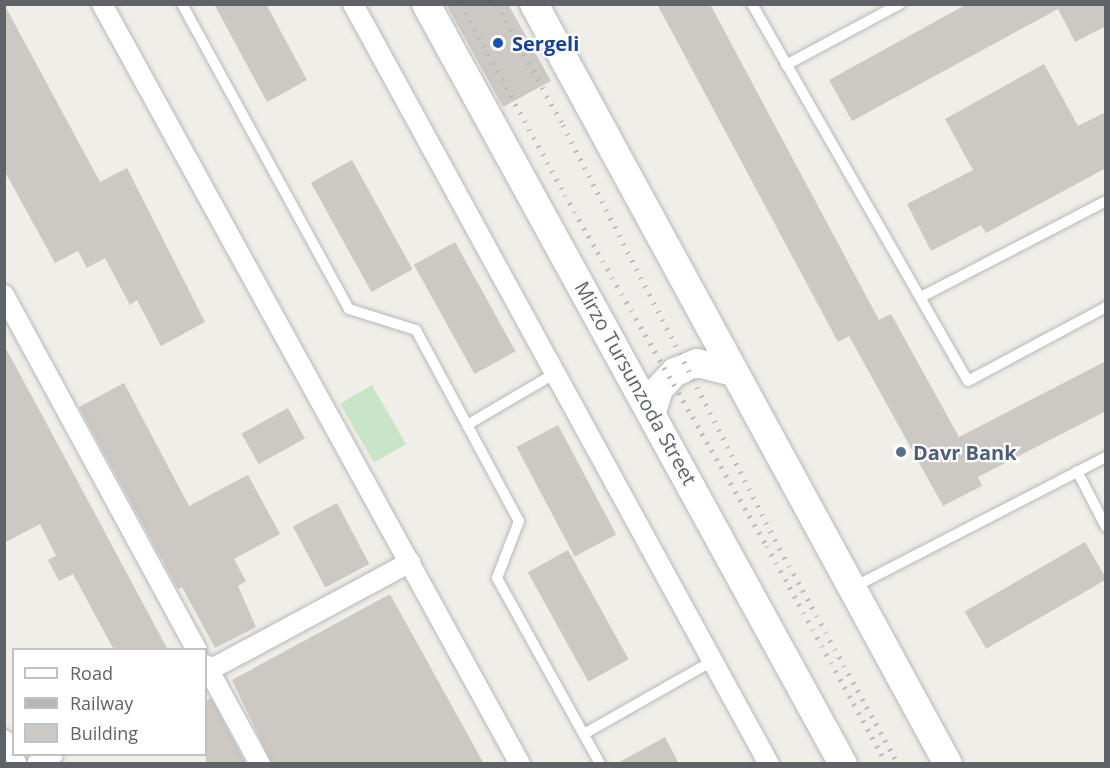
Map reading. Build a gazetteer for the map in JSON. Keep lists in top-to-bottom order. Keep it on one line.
{"streets":{"main road":["Mirzo Tursunzoda Street"]},"places":["Sergeli","Davr Bank"],"legend":["Road","Railway","Building"]}
